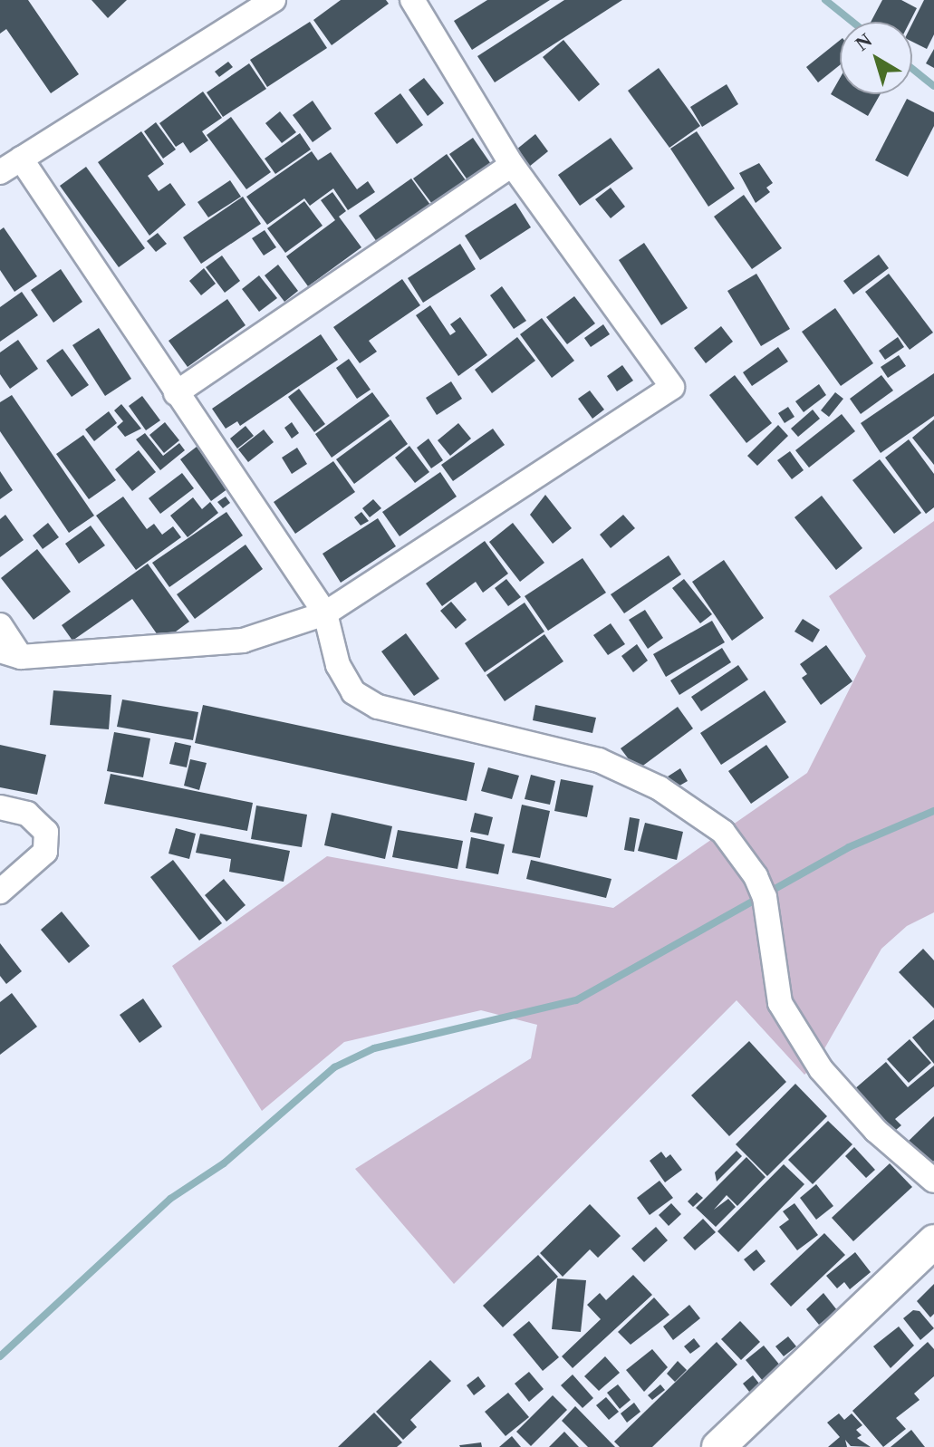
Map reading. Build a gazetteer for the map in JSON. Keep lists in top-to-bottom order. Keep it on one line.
{"north":"top left"}
